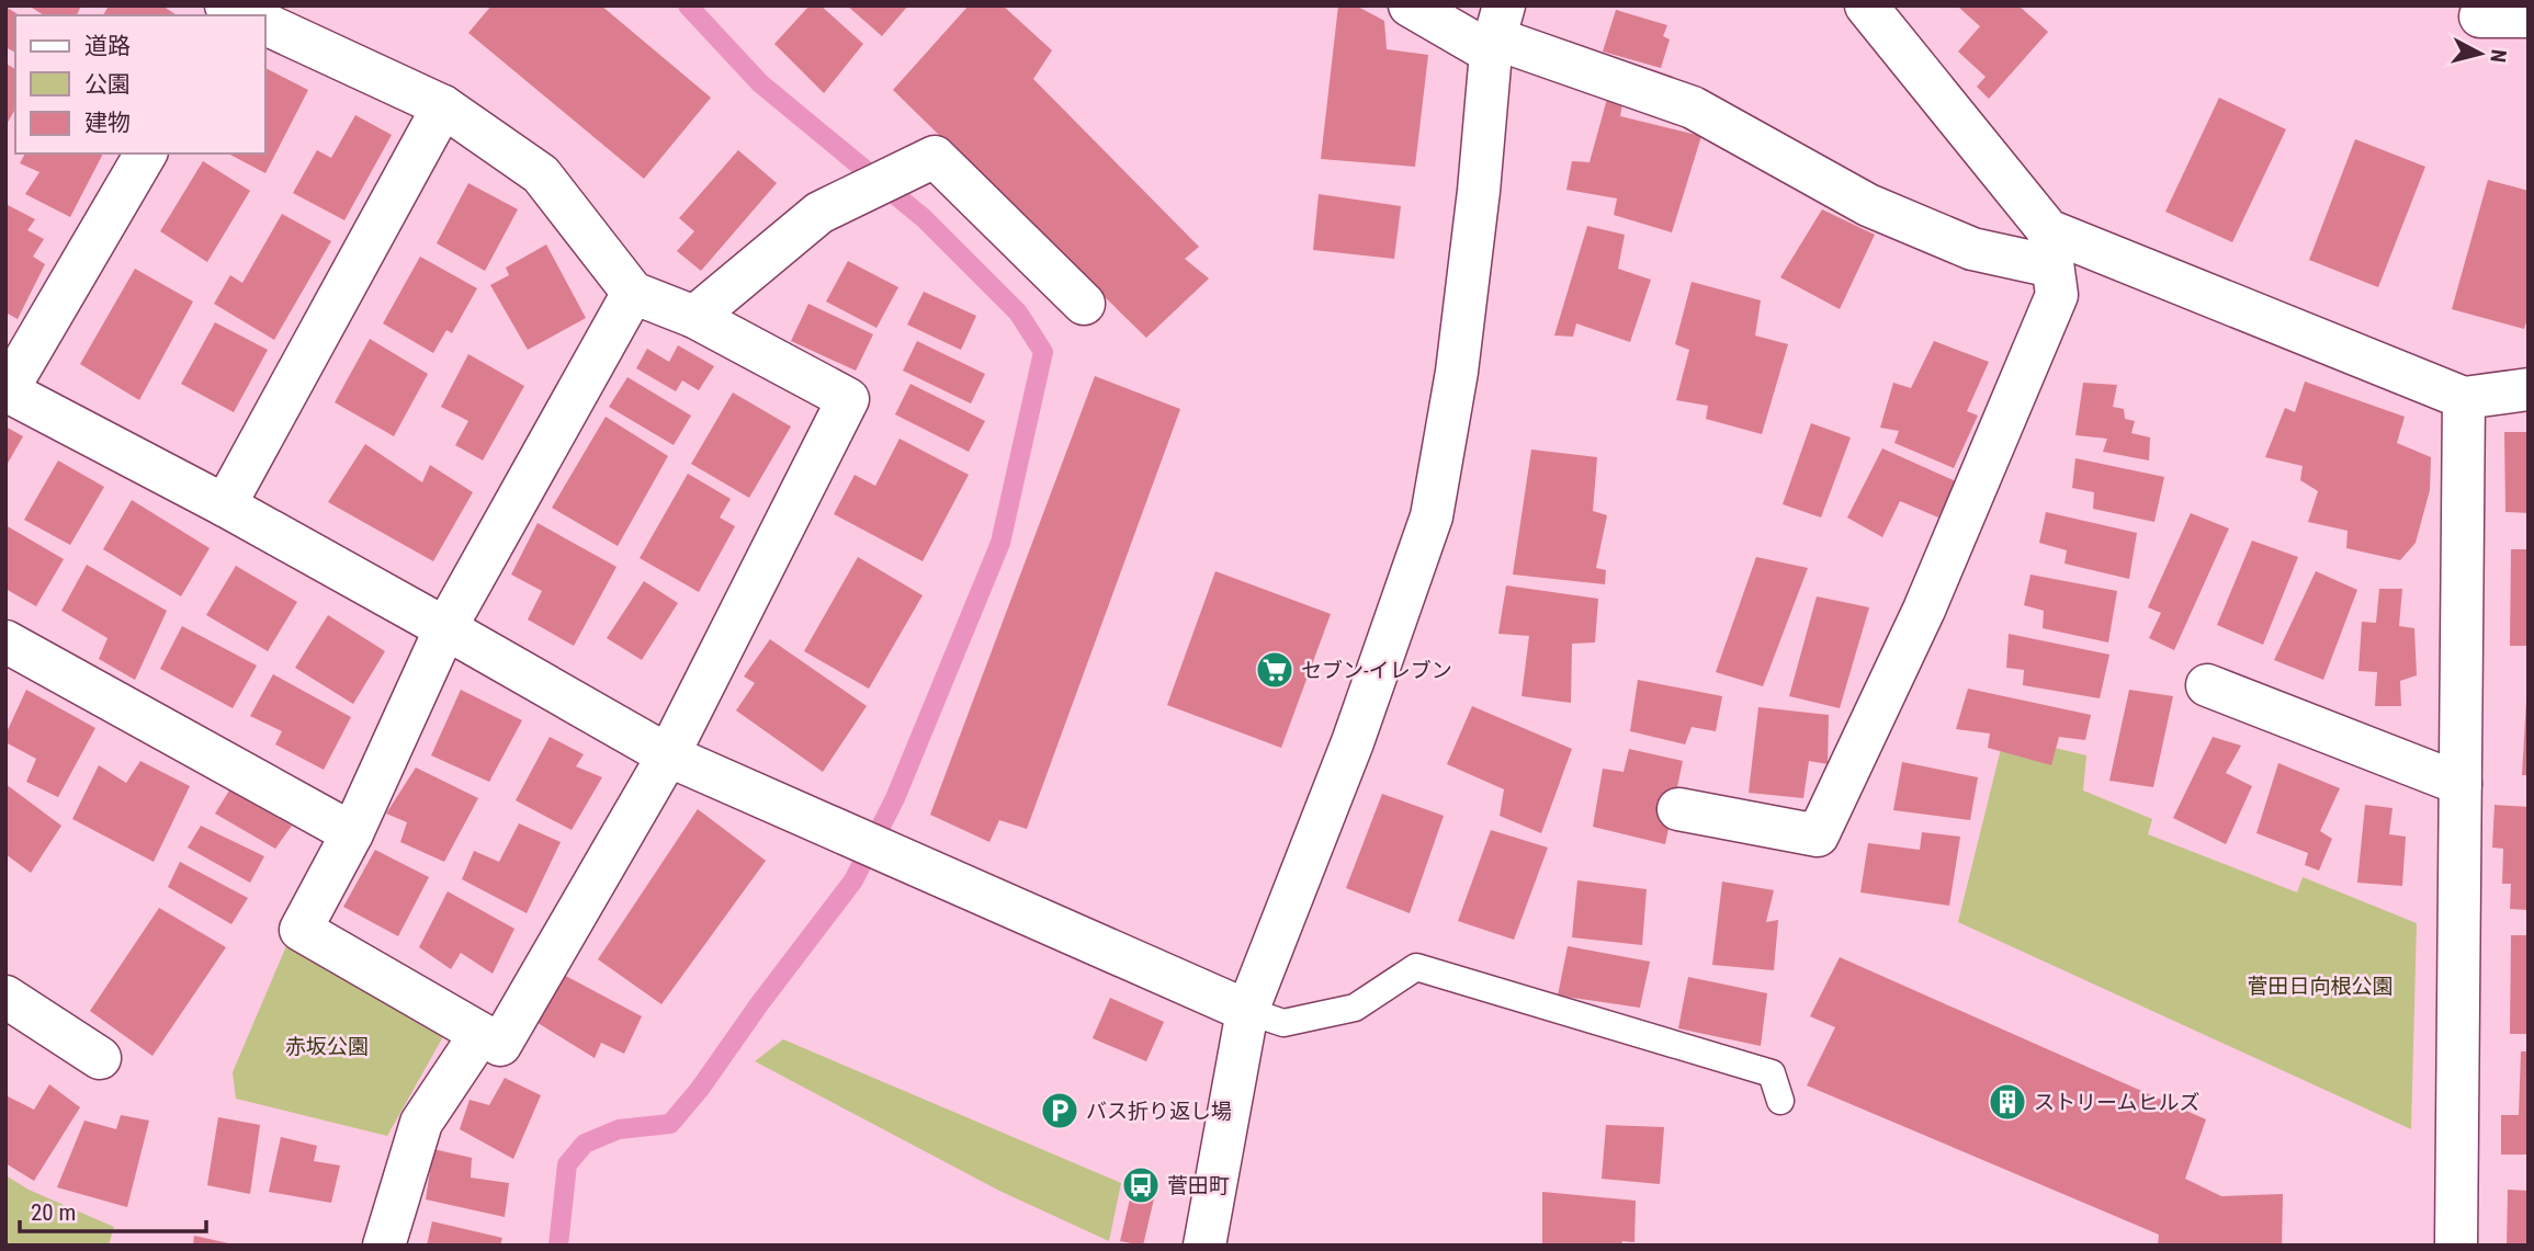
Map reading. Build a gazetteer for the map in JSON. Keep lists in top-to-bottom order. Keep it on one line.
{"parks":["菅田日向根公園","赤坂公園"],"places":{"supermarket":["セブン-イレブン"],"building":["ストリームヒルズ"],"parking":["バス折り返し場"],"bus stop":["菅田町"]},"legend":["道路","公園","建物"],"scale_bar":"20 m","north":"right"}
